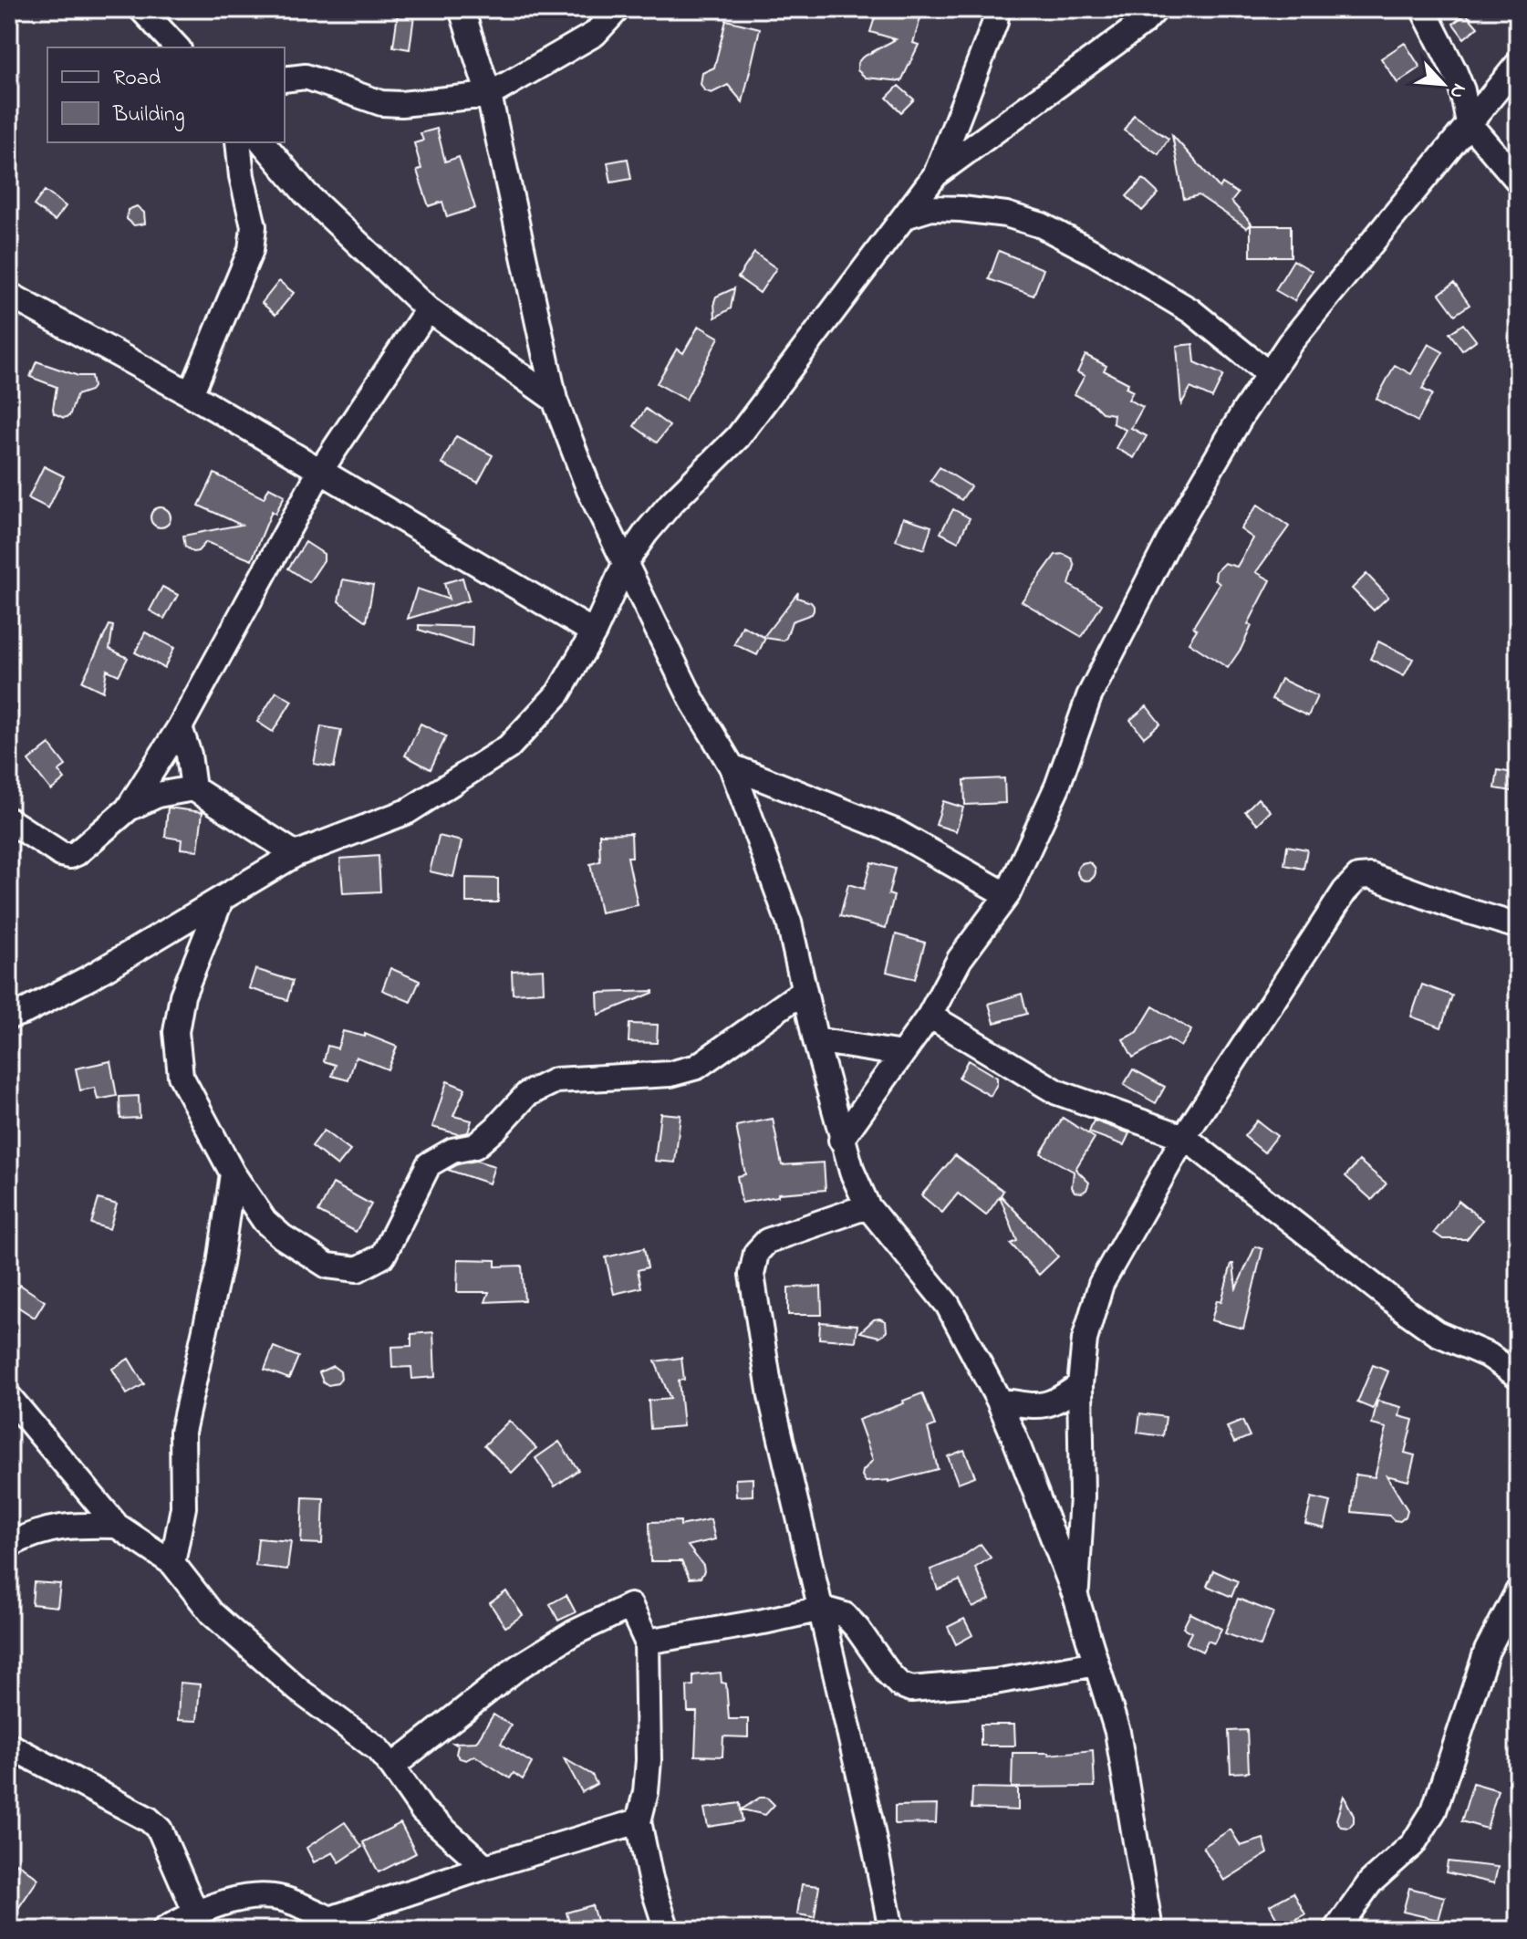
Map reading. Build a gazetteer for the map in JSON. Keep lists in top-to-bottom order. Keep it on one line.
{"legend":["Road","Building"],"north":"bottom right"}
